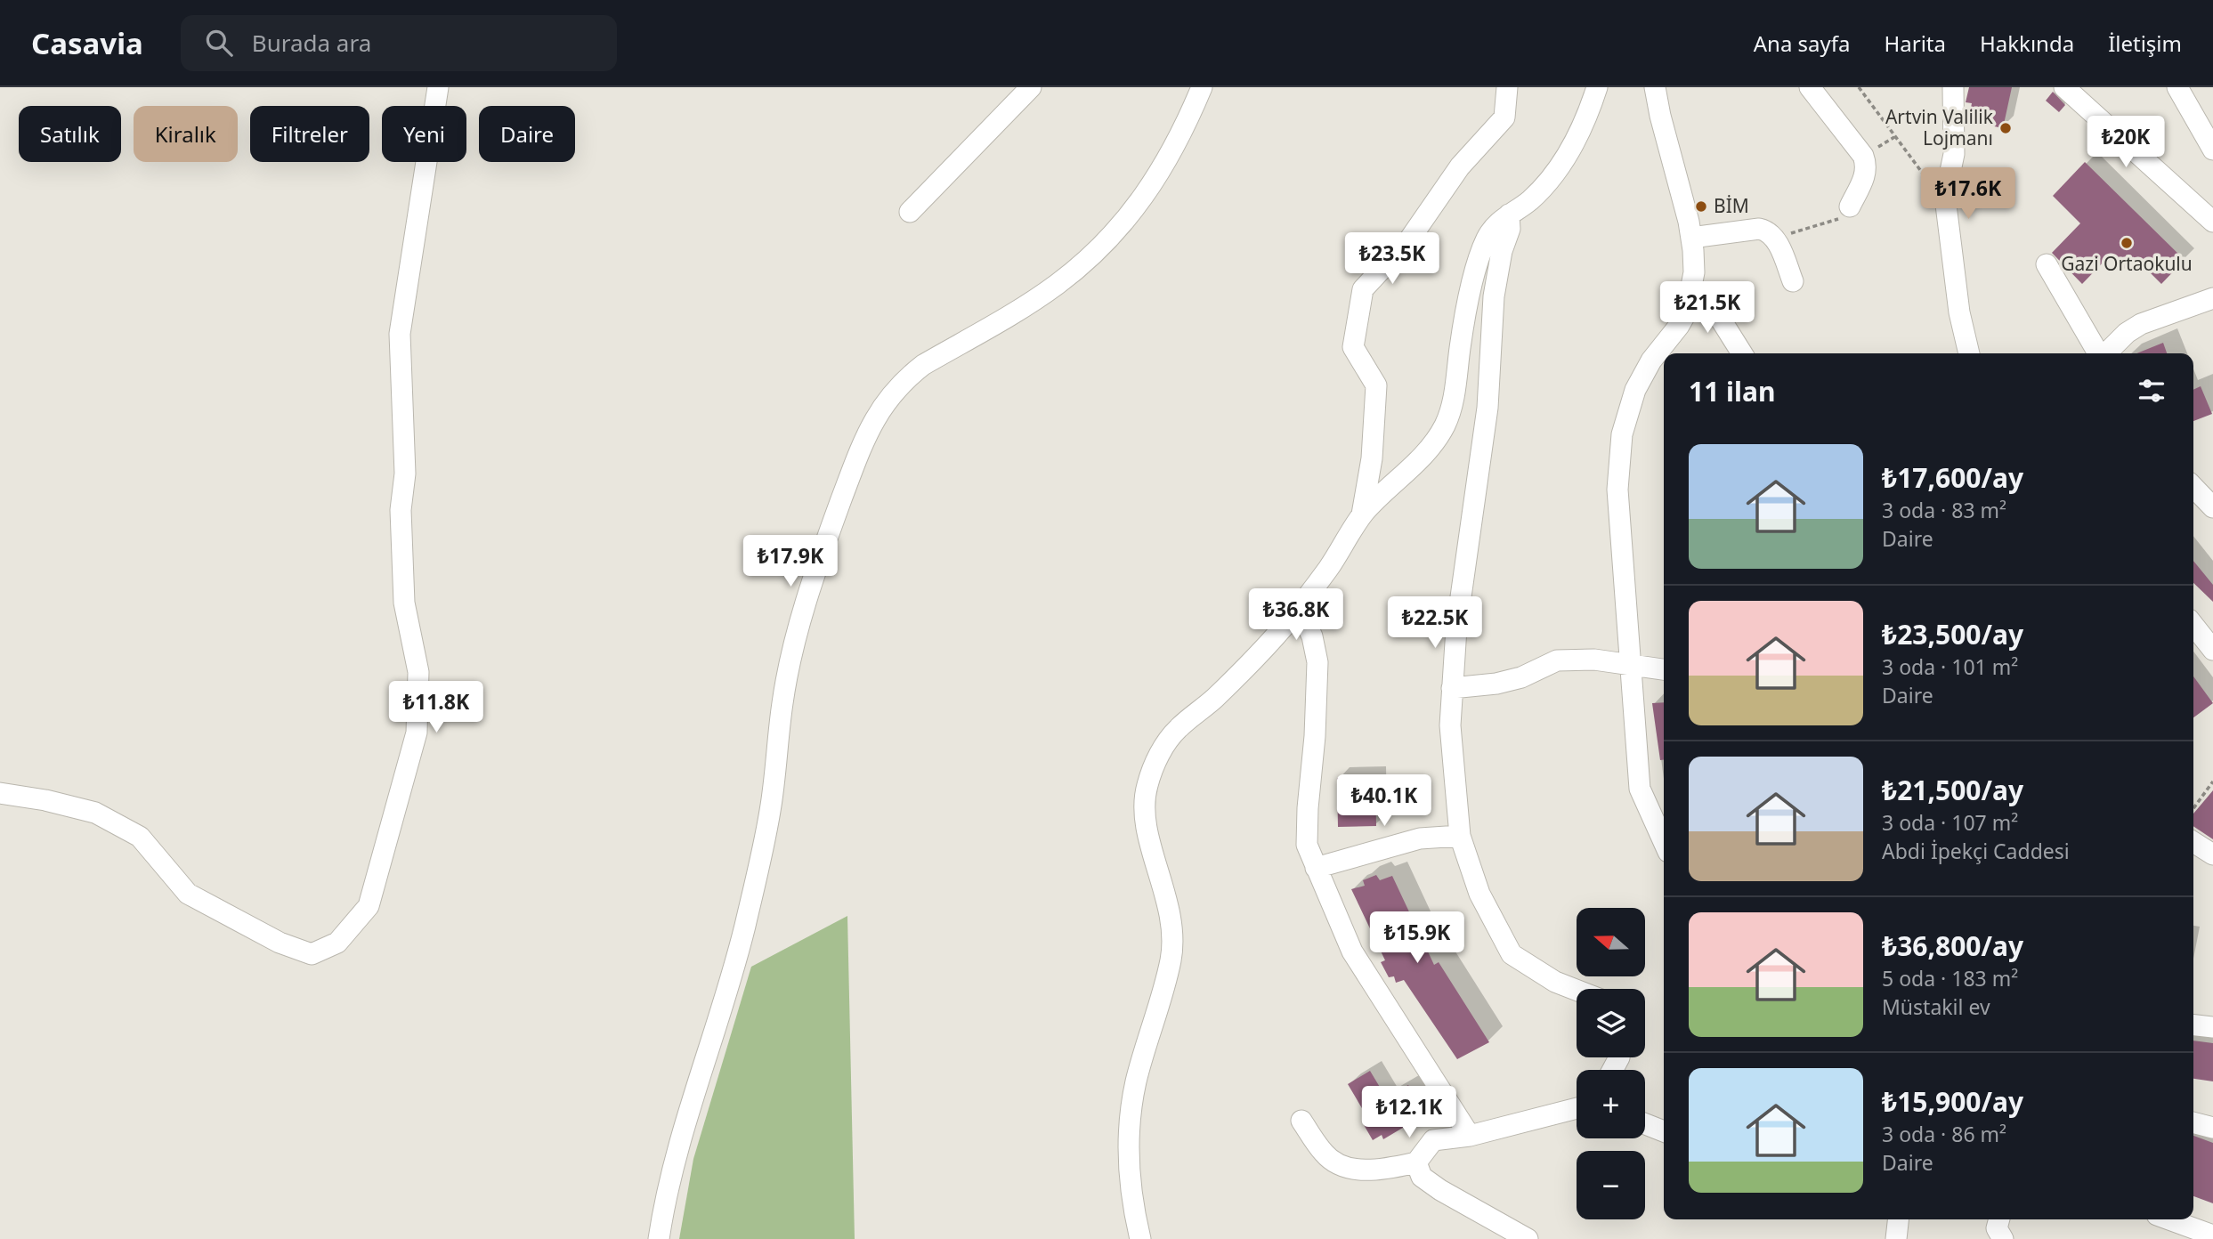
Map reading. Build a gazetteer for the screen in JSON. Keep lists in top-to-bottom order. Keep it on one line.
{"places":["Artvin Valilik Lojmanı","BİM","Gazi Ortaokulu"],"north":"left","page":{"header":"Casavia","search":"Burada ara","nav":["Ana sayfa","Harita","Hakkında","İletişim"],"chip":["Satılık","Kiralık","Filtreler","Yeni","Daire"],"price":["₺20K","₺17.6K","₺23.5K","₺21.5K","₺17.9K","₺36.8K","₺22.5K","₺11.8K","₺40.1K","₺15.9K","₺12.1K"],"heading":"11 ilan","list":[{"name":"₺17,600/ay","note":"3 oda · 83 m² · Daire"},{"name":"₺23,500/ay","note":"3 oda · 101 m² · Daire"},{"name":"₺21,500/ay","note":"3 oda · 107 m² · Abdi İpekçi Caddesi"},{"name":"₺36,800/ay","note":"5 oda · 183 m² · Müstakil ev"},{"name":"₺15,900/ay","note":"3 oda · 86 m² · Daire"}],"map_buttons":["+","−"]}}
